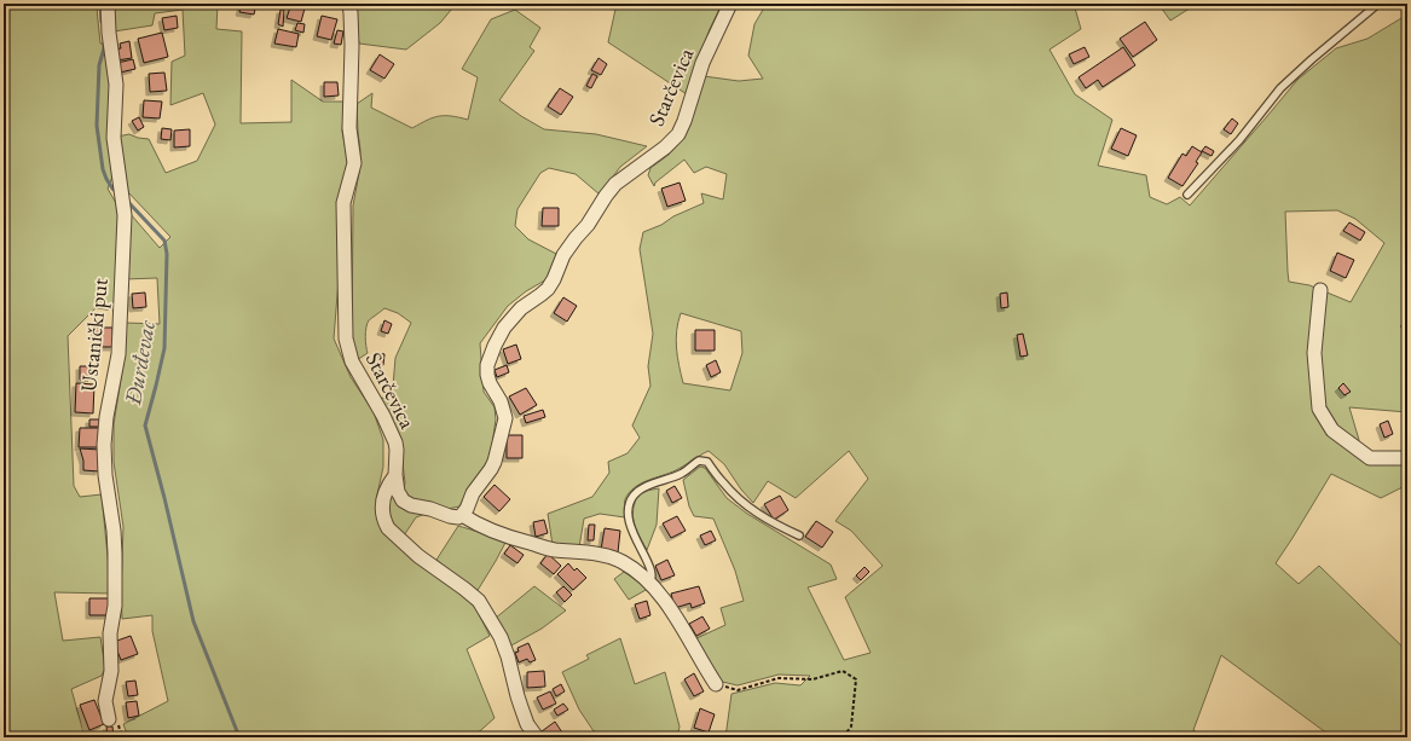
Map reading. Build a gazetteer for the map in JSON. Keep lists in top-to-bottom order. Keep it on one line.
{"streets":{"street":["Starčevica","Ustanički put"]},"water":["Đurđevac"]}
